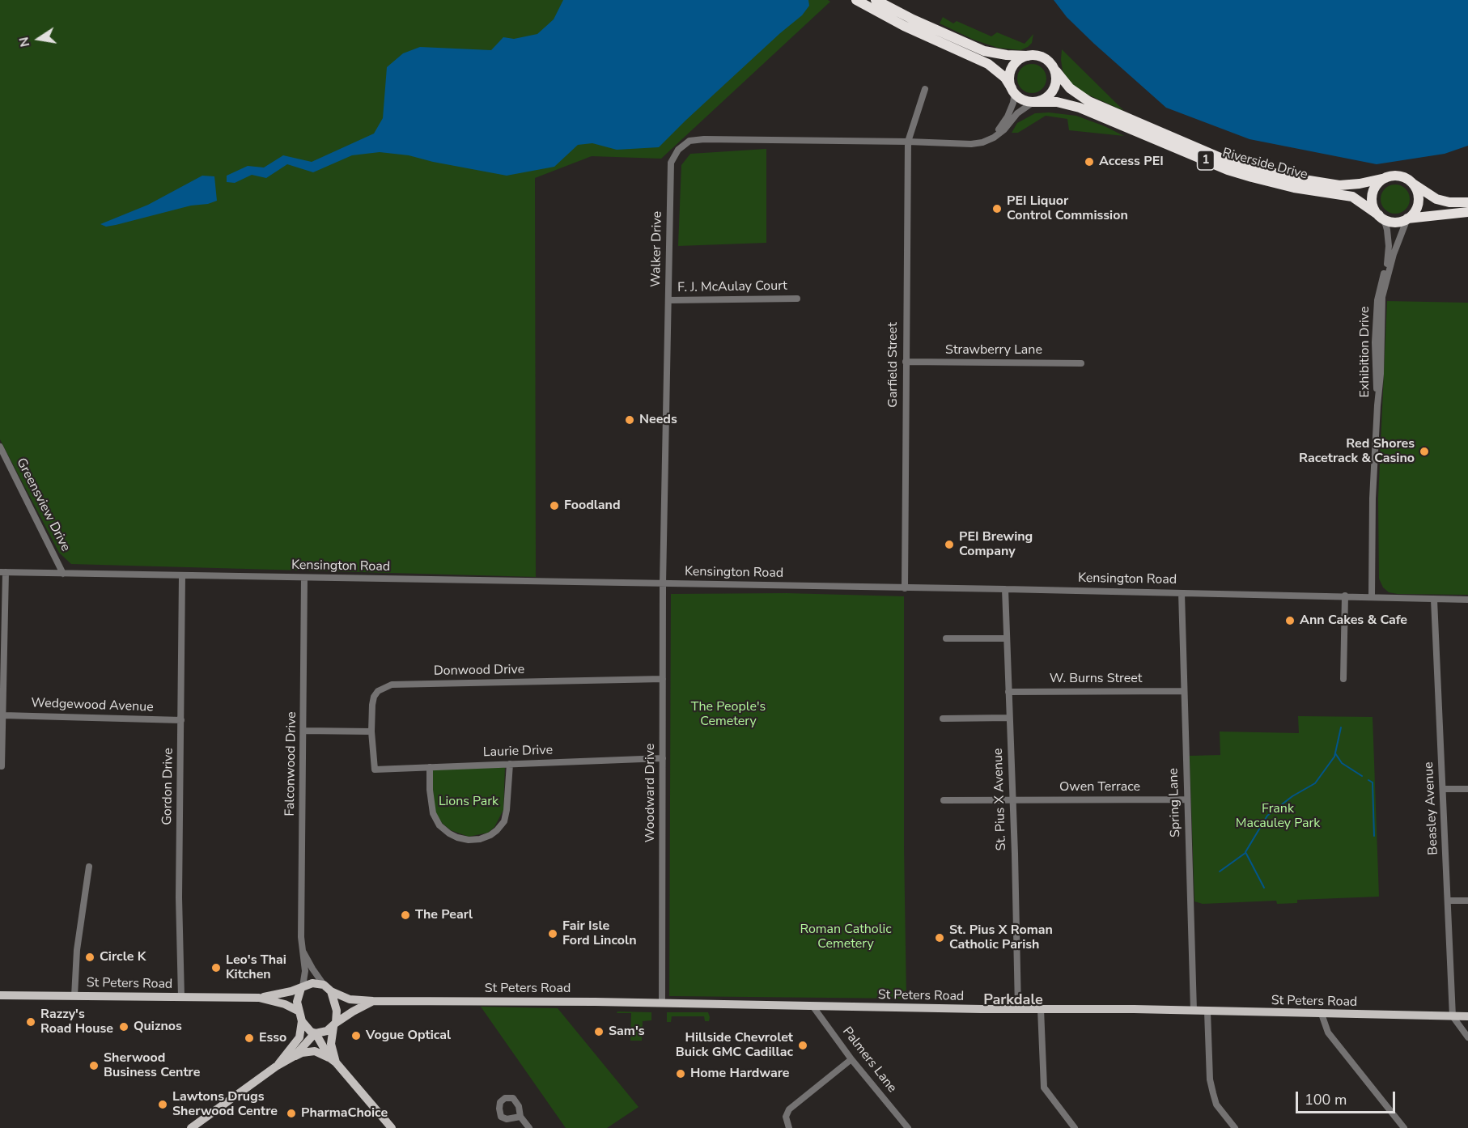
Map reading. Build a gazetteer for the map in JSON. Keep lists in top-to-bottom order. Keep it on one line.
{"streets":{"highway":["1","Riverside Drive"],"main road":["St Peters Road"],"street":["Walker Drive","F. J. McAulay Court","Strawberry Lane","Exhibition Drive","Garfield Street","Greensview Drive","Kensington Road","Donwood Drive","W. Burns Street","Wedgewood Avenue","Laurie Drive","Falconwood Drive","Gordon Drive","Owen Terrace","Woodward Drive","St. Pius X Avenue","Spring Lane","Beasley Avenue","Palmers Lane"]},"crossings":[["Riverside Drive","Exhibition Drive"],["Walker Drive","F. J. McAulay Court"],["Walker Drive","Garfield Street"],["Walker Drive","Kensington Road"],["Walker Drive","Woodward Drive"],["Strawberry Lane","Garfield Street"],["Exhibition Drive","Kensington Road"],["Garfield Street","Kensington Road"],["Greensview Drive","Kensington Road"],["Kensington Road","Falconwood Drive"],["Kensington Road","Gordon Drive"],["Kensington Road","Woodward Drive"],["Kensington Road","St. Pius X Avenue"],["Kensington Road","Spring Lane"],["Kensington Road","Beasley Avenue"],["Donwood Drive","Laurie Drive"],["Donwood Drive","Woodward Drive"],["W. Burns Street","St. Pius X Avenue"],["W. Burns Street","Spring Lane"],["Wedgewood Avenue","Gordon Drive"],["Laurie Drive","Woodward Drive"],["Falconwood Drive","St Peters Road"],["Gordon Drive","St Peters Road"],["Owen Terrace","St. Pius X Avenue"],["Owen Terrace","Spring Lane"],["Woodward Drive","St Peters Road"],["St. Pius X Avenue","St Peters Road"],["Spring Lane","St Peters Road"],["Beasley Avenue","St Peters Road"],["St Peters Road","Palmers Lane"]],"districts":["Parkdale"],"parks":["The People's Cemetery","Lions Park","Frank Macauley Park","Roman Catholic Cemetery"],"places":["Access PEI","PEI Liquor Control Commission","Needs","Red Shores Racetrack & Casino","Foodland","PEI Brewing Company","Ann Cakes & Cafe","The Pearl","Fair Isle Ford Lincoln","St. Pius X Roman Catholic Parish","Circle K","Leo's Thai Kitchen","Razzy's Road House","Quiznos","Sam's","Vogue Optical","Esso","Hillside Chevrolet Buick GMC Cadillac","Sherwood Business Centre","Home Hardware","Lawtons Drugs Sherwood Centre","PharmaChoice"],"scale_bar":"100 m","north":"left"}
